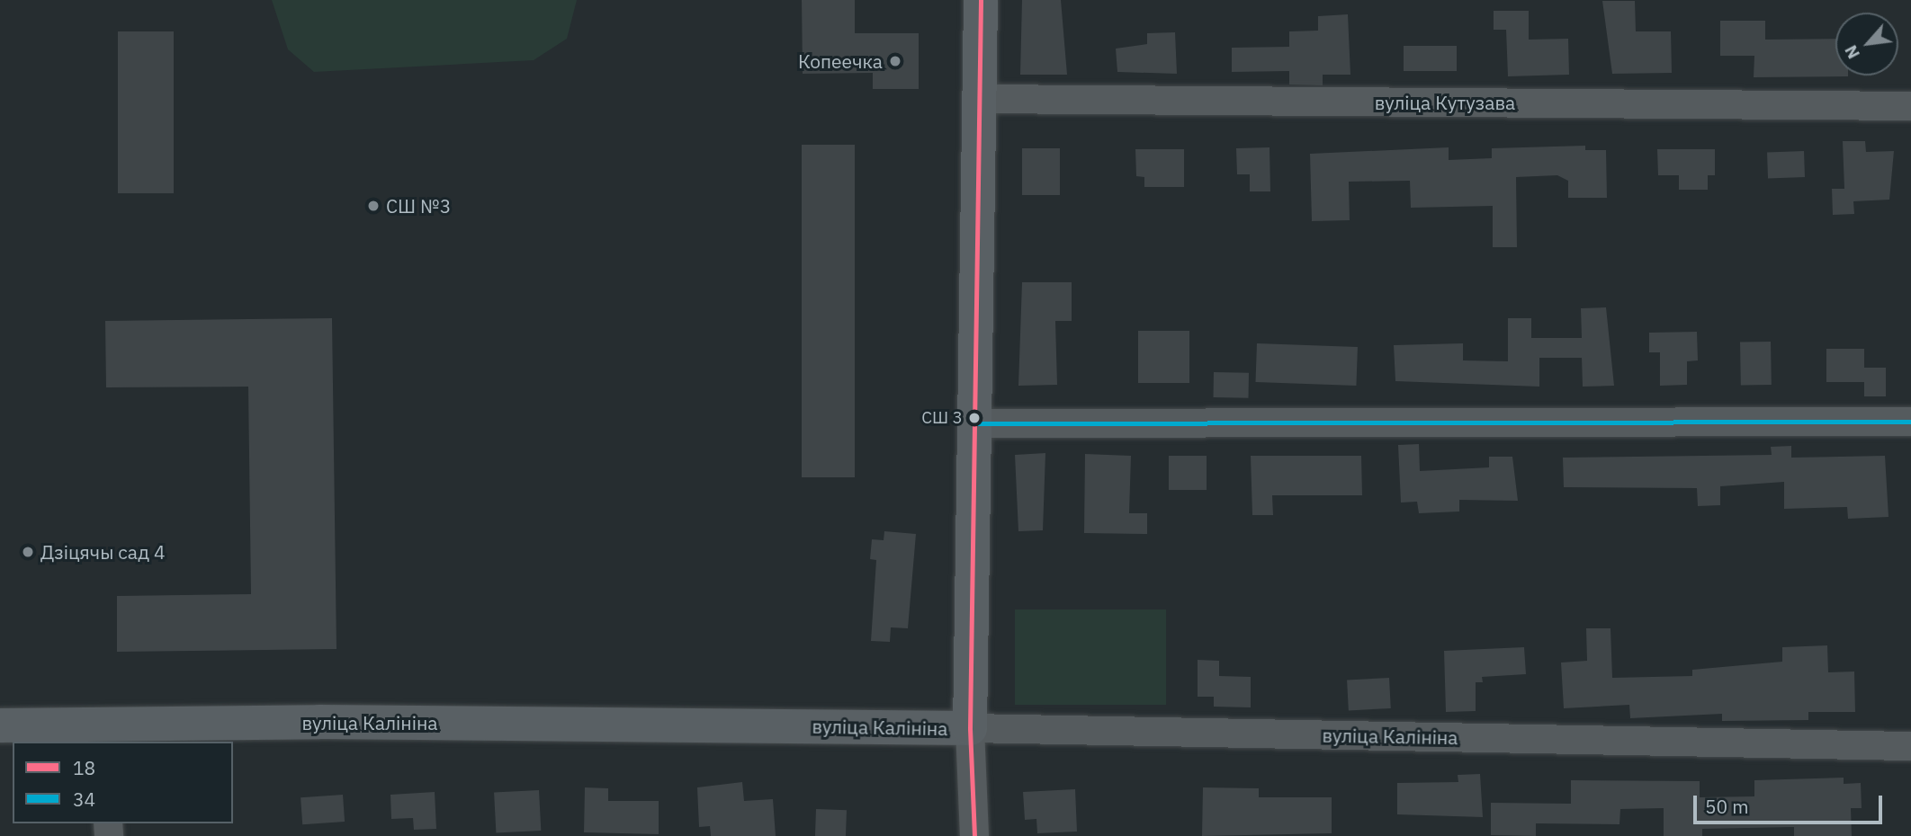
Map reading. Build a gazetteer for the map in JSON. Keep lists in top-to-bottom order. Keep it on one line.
{"streets":{"main road":["вуліца Калініна"],"street":["вуліца Кутузава"]},"places":["Копеечка","СШ №3","СШ 3","Дзіцячы сад 4"],"lines":["transit line 18","transit line 34"],"legend":["18","34"],"scale_bar":"50 m","north":"bottom left"}
